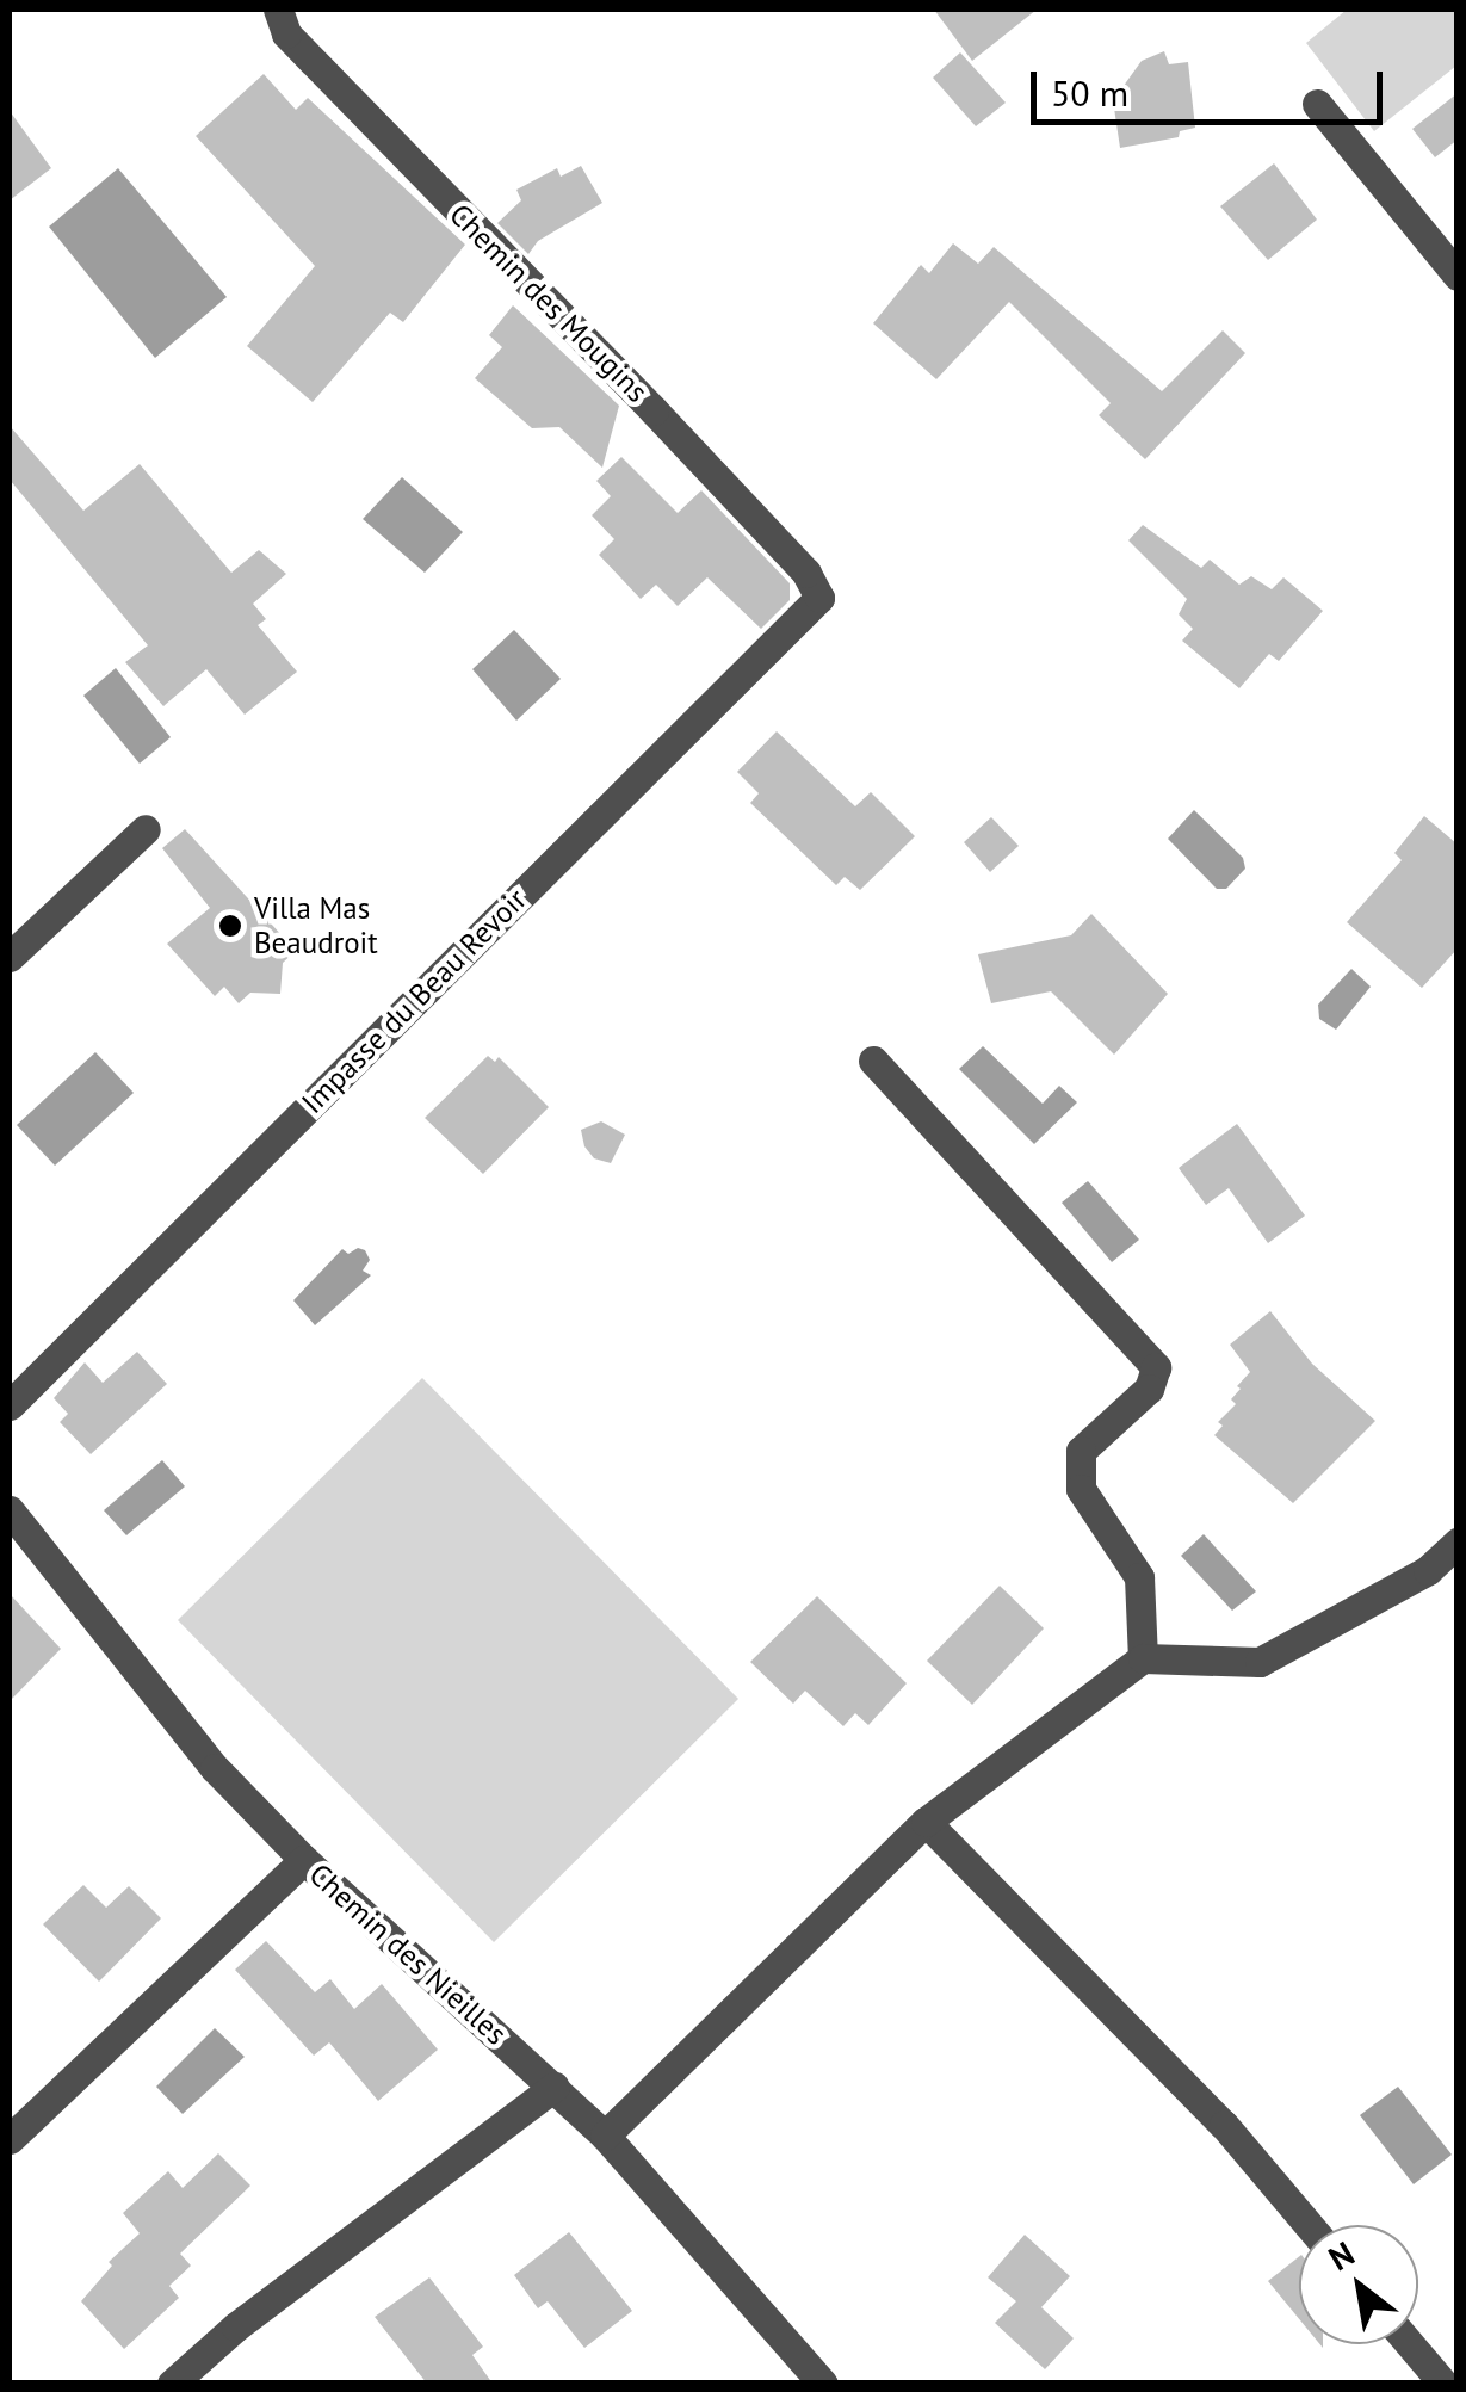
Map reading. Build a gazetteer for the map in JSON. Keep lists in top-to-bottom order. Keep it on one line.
{"streets":{"street":["Chemin des Mougins","Impasse du Beau Revoir","Chemin des Nieilles"]},"crossings":[["Chemin des Mougins","Impasse du Beau Revoir"]],"places":["Villa Mas Beaudroit"],"scale_bar":"50 m","north":"top left"}
